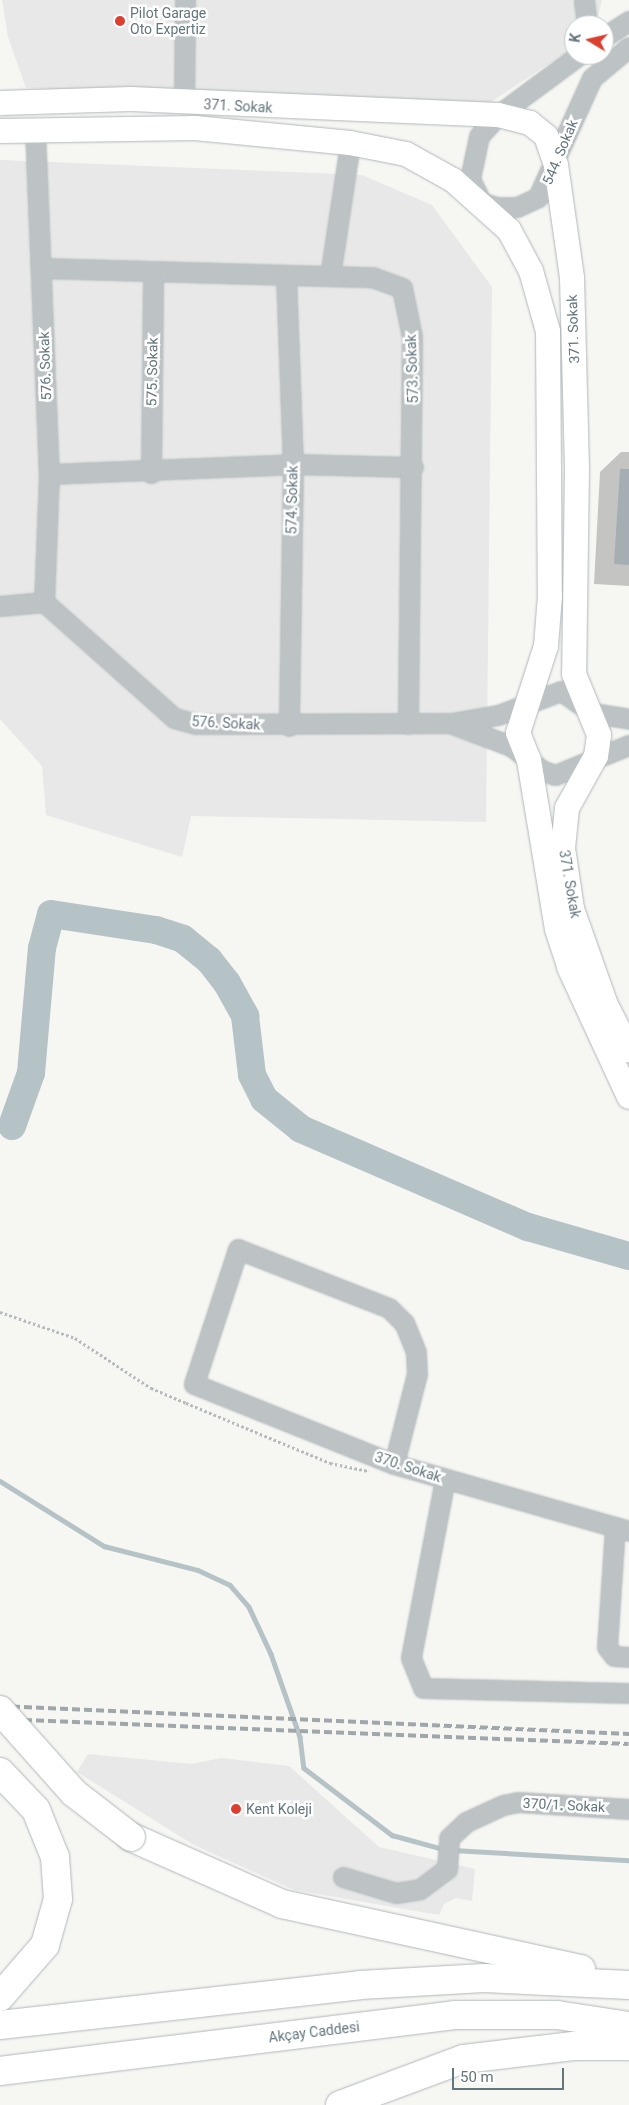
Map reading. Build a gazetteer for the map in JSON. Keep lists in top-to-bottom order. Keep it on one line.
{"streets":{"highway":["Akçay Caddesi"],"main road":["371. Sokak"],"street":["544. Sokak","576. Sokak","573. Sokak","575. Sokak","574. Sokak","370. Sokak","370/1. Sokak"]},"crossings":[["371. Sokak","544. Sokak"],["371. Sokak","576. Sokak"],["576. Sokak","573. Sokak"],["576. Sokak","574. Sokak"],["573. Sokak","575. Sokak"],["573. Sokak","574. Sokak"]],"places":["Pilot Garage Oto Expertiz","Kent Koleji"],"scale_bar":"50 m","north":"left"}
